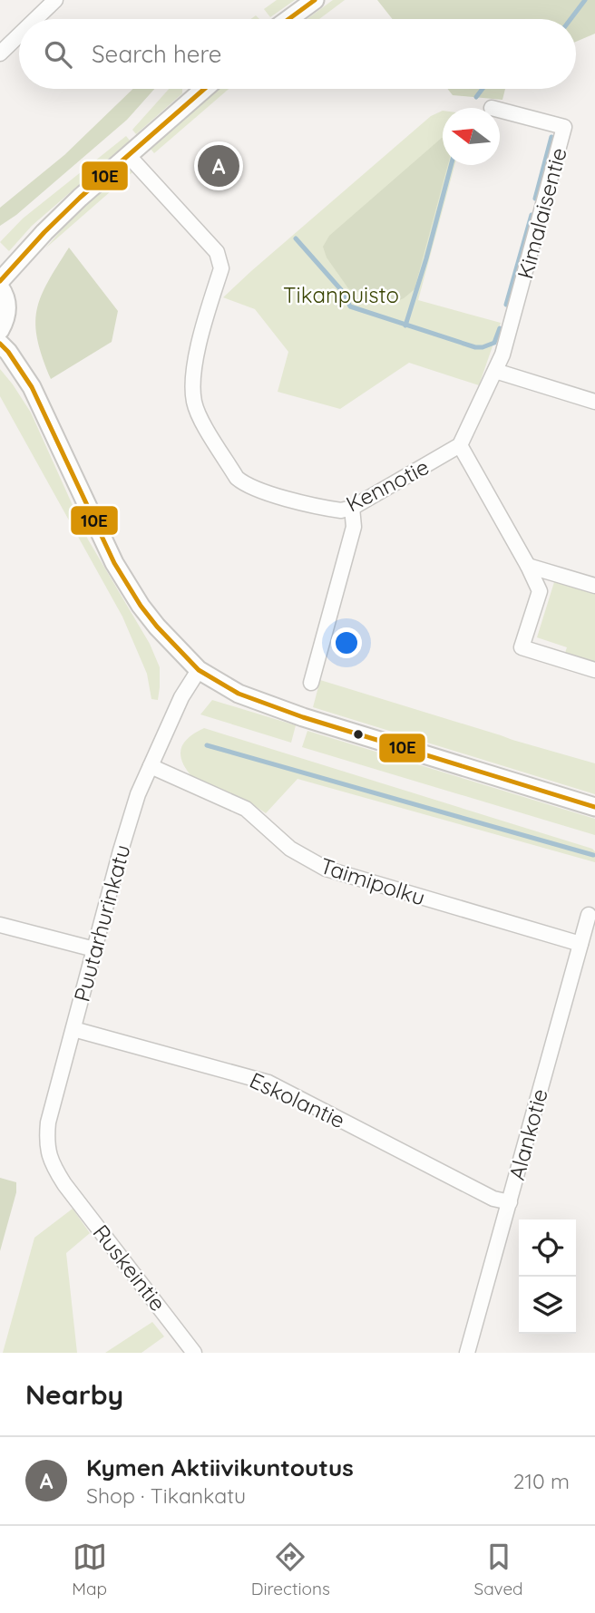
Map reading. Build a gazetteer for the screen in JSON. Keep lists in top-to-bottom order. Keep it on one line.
{"streets":{"street":["Kimalaisentie","Kennotie","Taimipolku","Puutarhurinkatu","Eskolantie","Alankotie","Ruskeintie"]},"crossings":[["Taimipolku","Puutarhurinkatu"],["Taimipolku","Alankotie"],["Puutarhurinkatu","Eskolantie"],["Puutarhurinkatu","Ruskeintie"],["Eskolantie","Alankotie"]],"parks":["Tikanpuisto"],"lines":["transit line 10E"],"north":"left","page":{"search":"Search here","pins":"A","heading":"Nearby","list":[{"mark":"A","name":"Kymen Aktiivikuntoutus","note":"Shop · Tikankatu","value":"210 m"}],"nav":["Map","Directions","Saved"]}}
